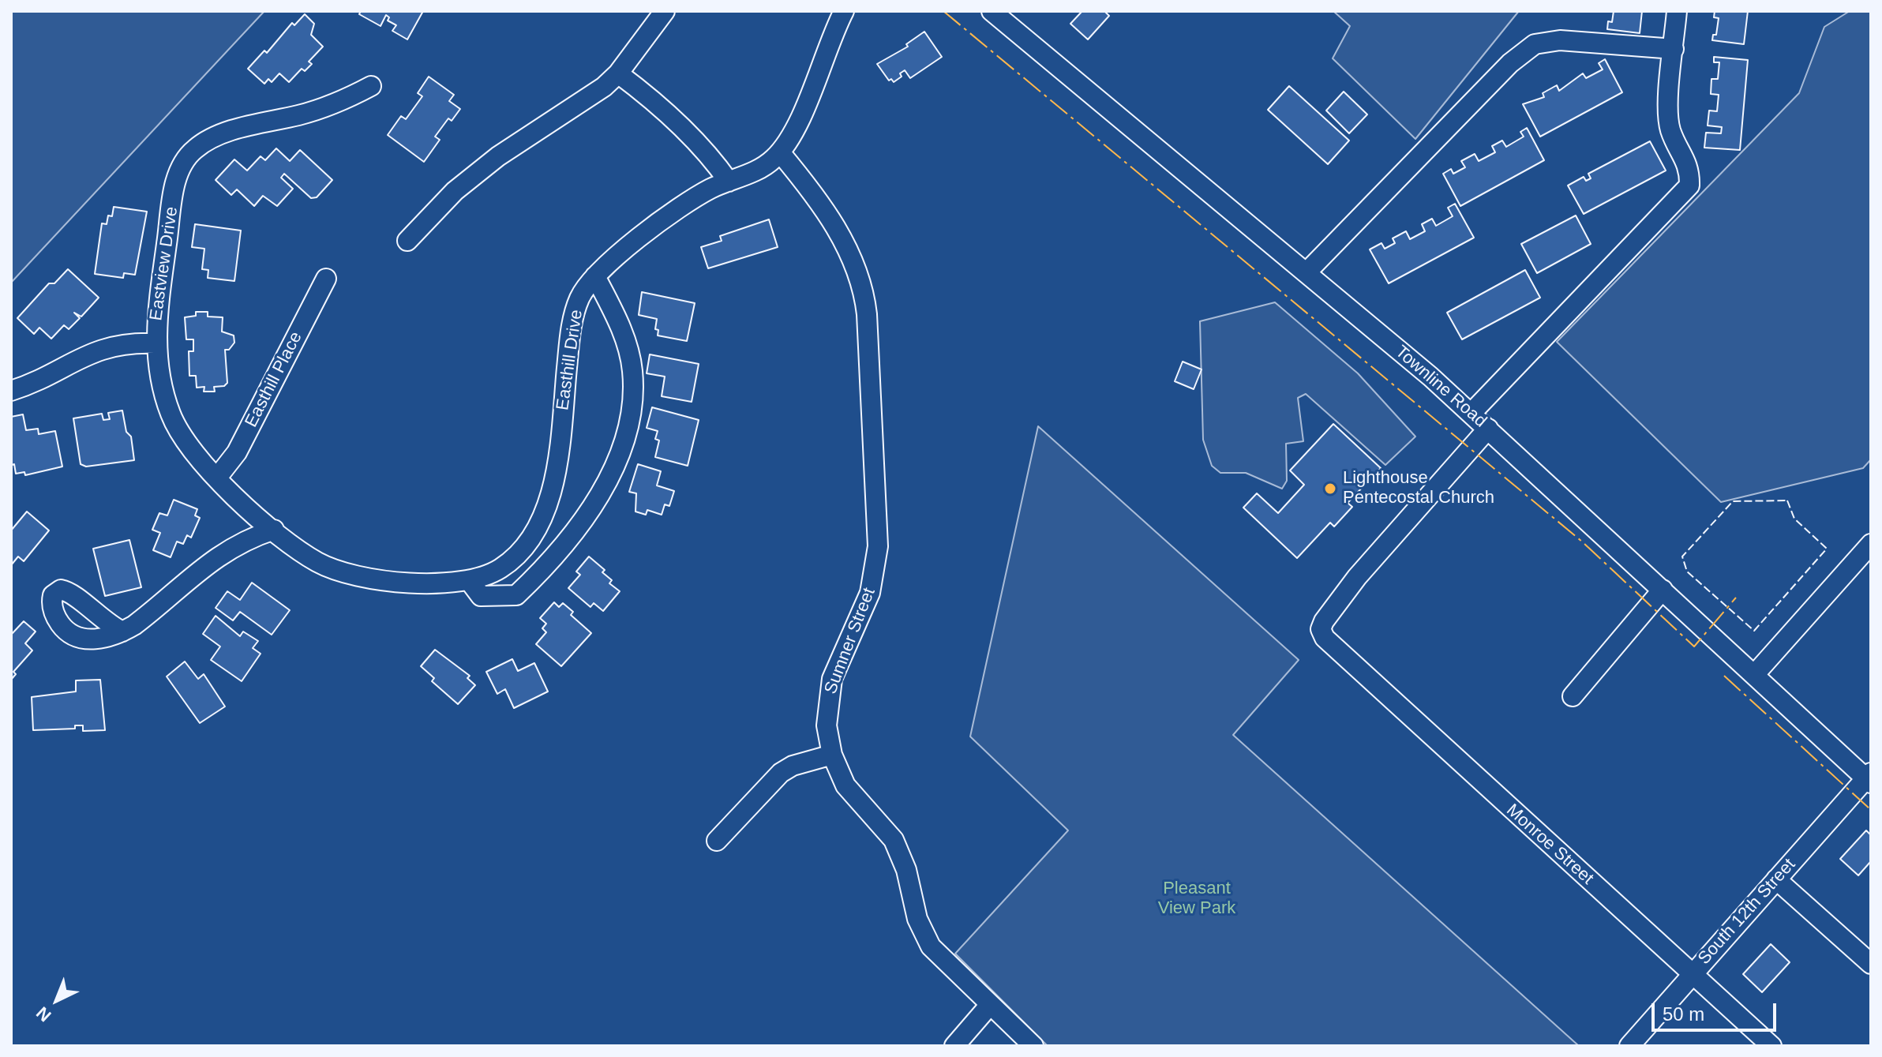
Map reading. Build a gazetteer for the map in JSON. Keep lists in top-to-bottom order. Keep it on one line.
{"streets":{"street":["Eastview Drive","Easthill Drive","Easthill Place","Townline Road","Sumner Street","Monroe Street","South 12th Street"]},"crossings":[["Eastview Drive","Easthill Drive"],["Eastview Drive","Easthill Place"],["Easthill Drive","Sumner Street"],["Townline Road","Monroe Street"],["Townline Road","South 12th Street"],["Monroe Street","South 12th Street"]],"parks":["Pleasant View Park"],"places":["Lighthouse Pentecostal Church"],"scale_bar":"50 m","north":"bottom left"}
